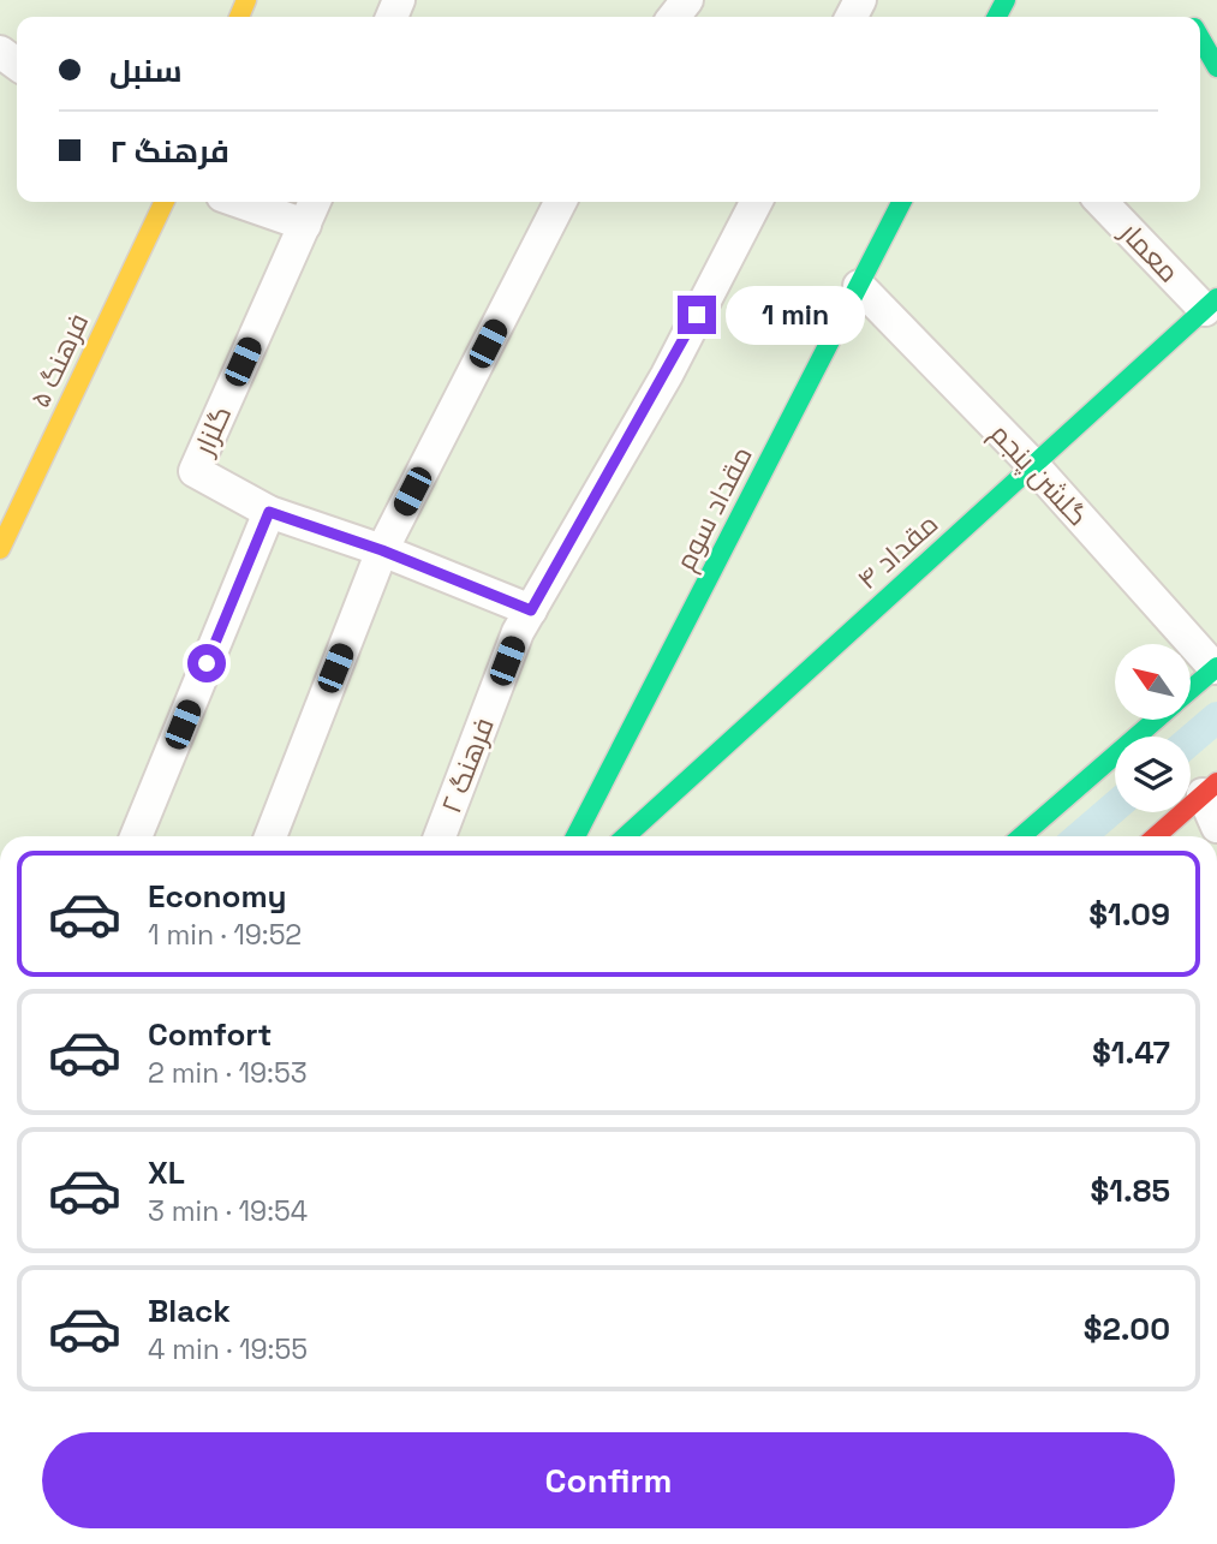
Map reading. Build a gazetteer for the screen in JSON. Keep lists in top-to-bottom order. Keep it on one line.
{"streets":{"street":["معمار","فرهنگ ۵","گلزار","گلشن پنجم","مقداد سوم","مقداد ۴","فرهنگ ۲"]},"crossings":[["معمار","مقداد ۴"],["گلزار","فرهنگ ۲"],["گلشن پنجم","مقداد سوم"],["گلشن پنجم","مقداد ۴"]],"north":"top left","page":{"banner":["سنبل","فرهنگ ۲"],"bubble":"1 min","list":[{"name":"Economy","note":"1 min · 19:52","value":"$1.09"},{"name":"Comfort","note":"2 min · 19:53","value":"$1.47"},{"name":"XL","note":"3 min · 19:54","value":"$1.85"},{"name":"Black","note":"4 min · 19:55","value":"$2.00"}],"buttons":"Confirm"}}
